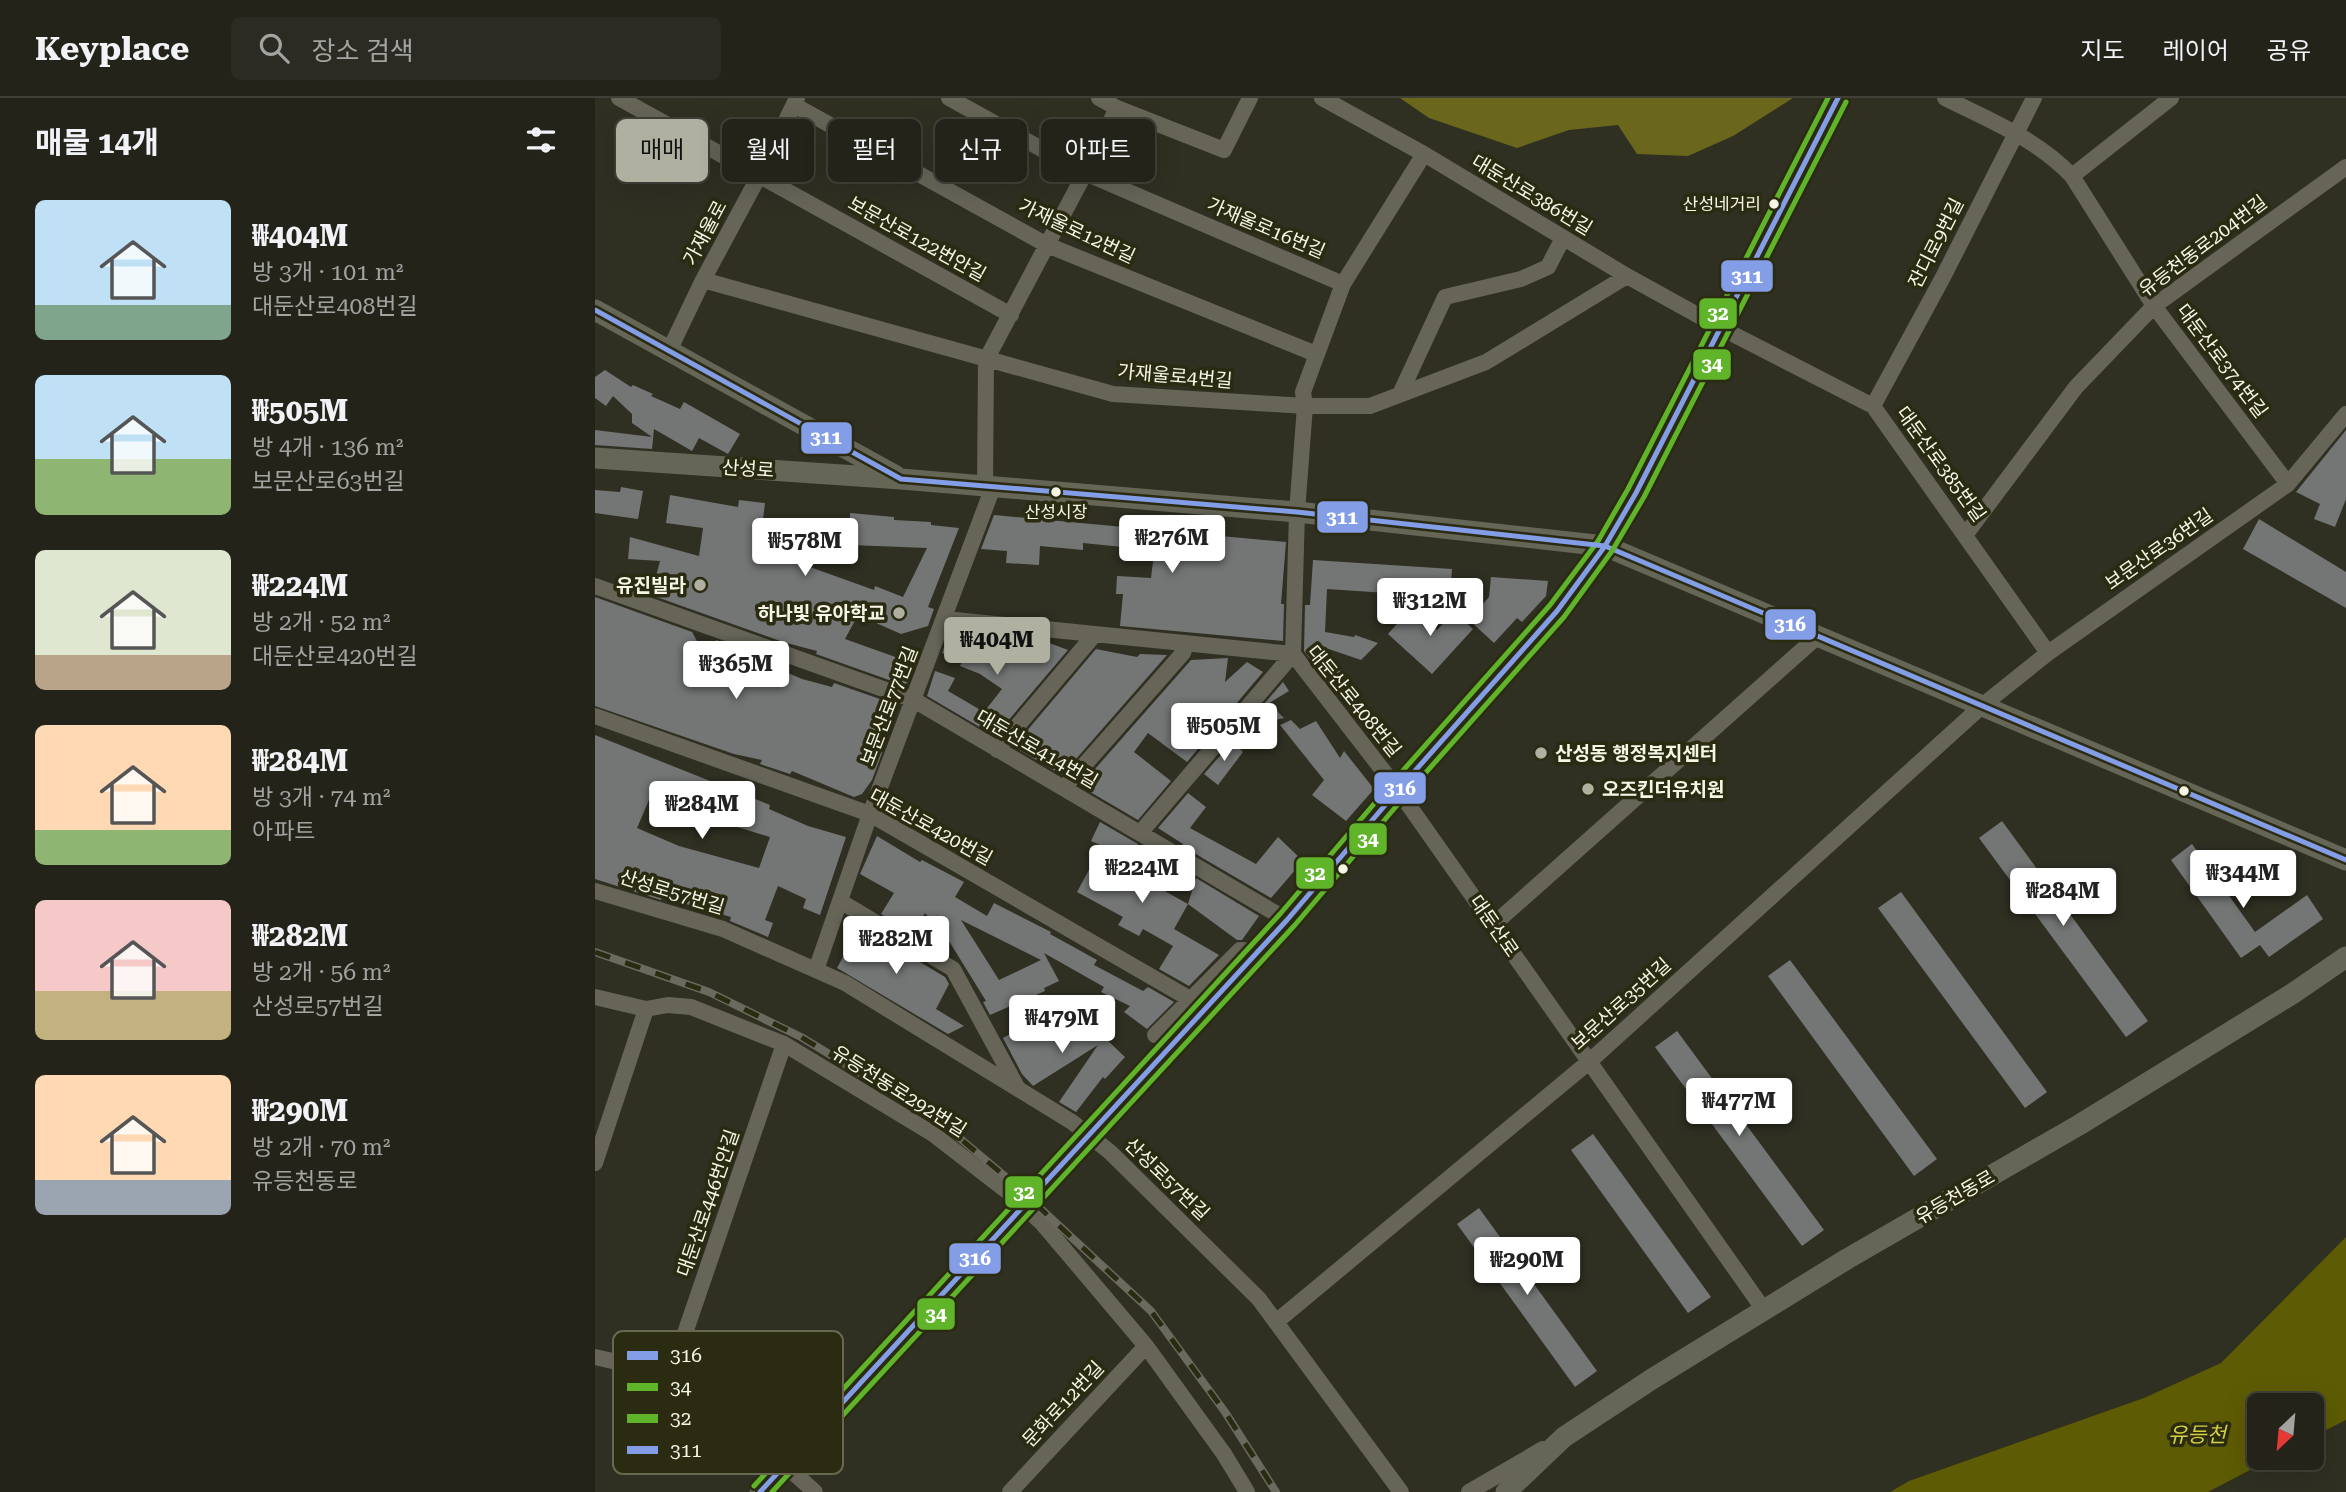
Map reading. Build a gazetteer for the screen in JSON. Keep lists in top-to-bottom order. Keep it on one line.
{"streets":{"main road":["산성로","유등천동로"],"street":["대둔산로386번길","가재울로16번길","가재울로12번길","가재울로","보문산로122번안길","잔디로9번길","유등천동로204번길","대둔산로374번길","가재울로4번길","대둔산로385번길","보문산로36번길","대둔산로408번길","보문산로77번길","대둔산로414번길","대둔산로420번길","산성로57번길","대둔산로","보문산로35번길","유등천동로292번길","대둔산로446번안길","문화로12번길"]},"crossings":[["대둔산로386번길","가재울로4번길"],["대둔산로386번길","대둔산로385번길"],["가재울로12번길","가재울로"],["가재울로","가재울로4번길"],["잔디로9번길","대둔산로374번길"],["잔디로9번길","대둔산로385번길"],["유등천동로204번길","대둔산로374번길"],["유등천동로204번길","대둔산로385번길"],["대둔산로374번길","보문산로36번길"],["가재울로4번길","보문산로77번길"],["대둔산로385번길","보문산로36번길"],["산성로","보문산로36번길"],["산성로","보문산로77번길"],["산성로","보문산로35번길"],["보문산로36번길","보문산로35번길"],["대둔산로408번길","보문산로77번길"],["대둔산로408번길","대둔산로"],["보문산로77번길","대둔산로414번길"],["보문산로77번길","대둔산로420번길"],["보문산로77번길","산성로57번길"],["산성로57번길","보문산로35번길"],["대둔산로","보문산로35번길"],["대둔산로","유등천동로"],["유등천동로292번길","대둔산로446번안길"],["유등천동로292번길","문화로12번길"]],"water":["유등천"],"places":["산성네거리","산성시장","유진빌라","하나빛 유아학교","산성동 행정복지센터","오즈킨더유치원"],"lines":["transit line 32","transit line 311","transit line 34","transit line 316"],"legend":["316","34","32","311"],"north":"bottom left","page":{"header":"Keyplace","search":"장소 검색","nav":["지도","레이어","공유"],"heading":"매물 14개","chip":["매매","월세","필터","신규","아파트"],"list":[{"name":"₩404M","note":"방 3개 · 101 m² · 대둔산로408번길"},{"name":"₩505M","note":"방 4개 · 136 m² · 보문산로63번길"},{"name":"₩224M","note":"방 2개 · 52 m² · 대둔산로420번길"},{"name":"₩284M","note":"방 3개 · 74 m² · 아파트"},{"name":"₩282M","note":"방 2개 · 56 m² · 산성로57번길"},{"name":"₩290M","note":"방 2개 · 70 m² · 유등천동로"}],"price":["₩276M","₩578M","₩312M","₩404M","₩365M","₩505M","₩284M","₩224M","₩344M","₩284M","₩282M","₩479M","₩477M","₩290M"]}}
